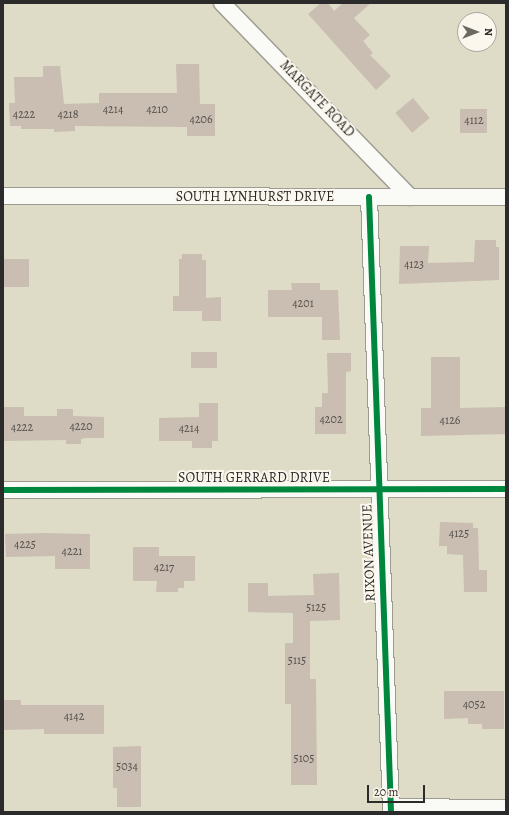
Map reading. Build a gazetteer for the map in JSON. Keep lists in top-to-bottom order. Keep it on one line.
{"streets":{"street":["MARGATE ROAD","SOUTH LYNHURST DRIVE","SOUTH GERRARD DRIVE","RIXON AVENUE"]},"crossings":[["MARGATE ROAD","SOUTH LYNHURST DRIVE"],["SOUTH LYNHURST DRIVE","RIXON AVENUE"],["SOUTH GERRARD DRIVE","RIXON AVENUE"]],"house_numbers":["4214","4210","4222","4218","4206","4112","4123","4201","4202","4126","4220","4222","4214","4125","4225","4221","4217","5125","5115","4052","4142","5105","5034"],"scale_bar":"20 m","north":"right"}
